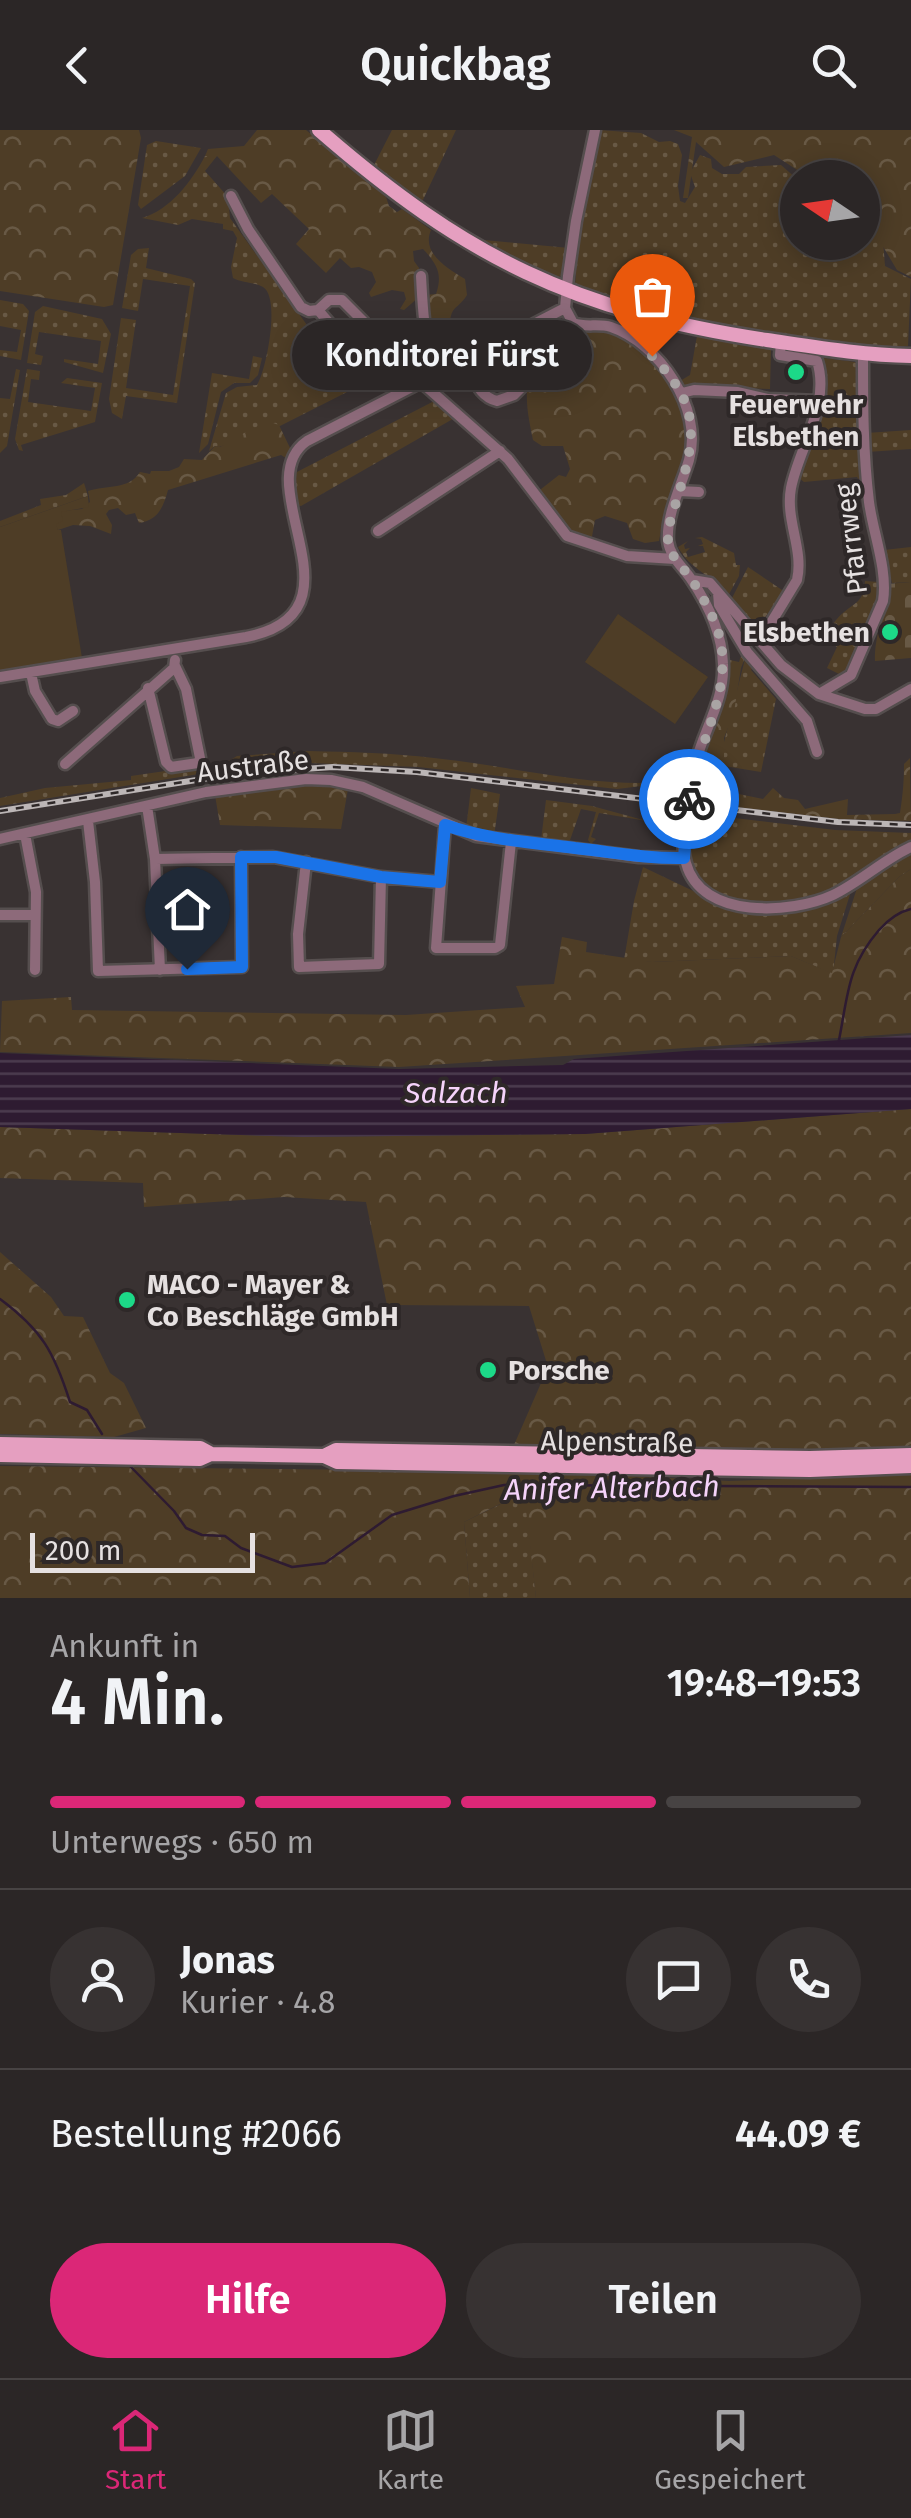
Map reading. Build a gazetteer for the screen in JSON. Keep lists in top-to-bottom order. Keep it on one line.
{"streets":{"main road":["Alpenstraße"],"street":["Pfarrweg","Austraße"]},"water":["Salzach","Anifer Alterbach"],"places":["Konditorei Fürst","Feuerwehr Elsbethen","Elsbethen","MACO - Mayer & Co Beschläge GmbH","Porsche"],"scale_bar":"200 m","north":"left","page":{"header":"Quickbag","bubble":"Konditorei Fürst","scale":"200 m","heading":["4 Min.","Ankunft in","19:48–19:53"],"panel":["Jonas","Kurier · 4.8","Bestellung #2066","44.09 €"],"bar":"Unterwegs · 650 m","buttons":["Hilfe","Teilen"],"tabs":["Start","Karte","Gespeichert"]}}
